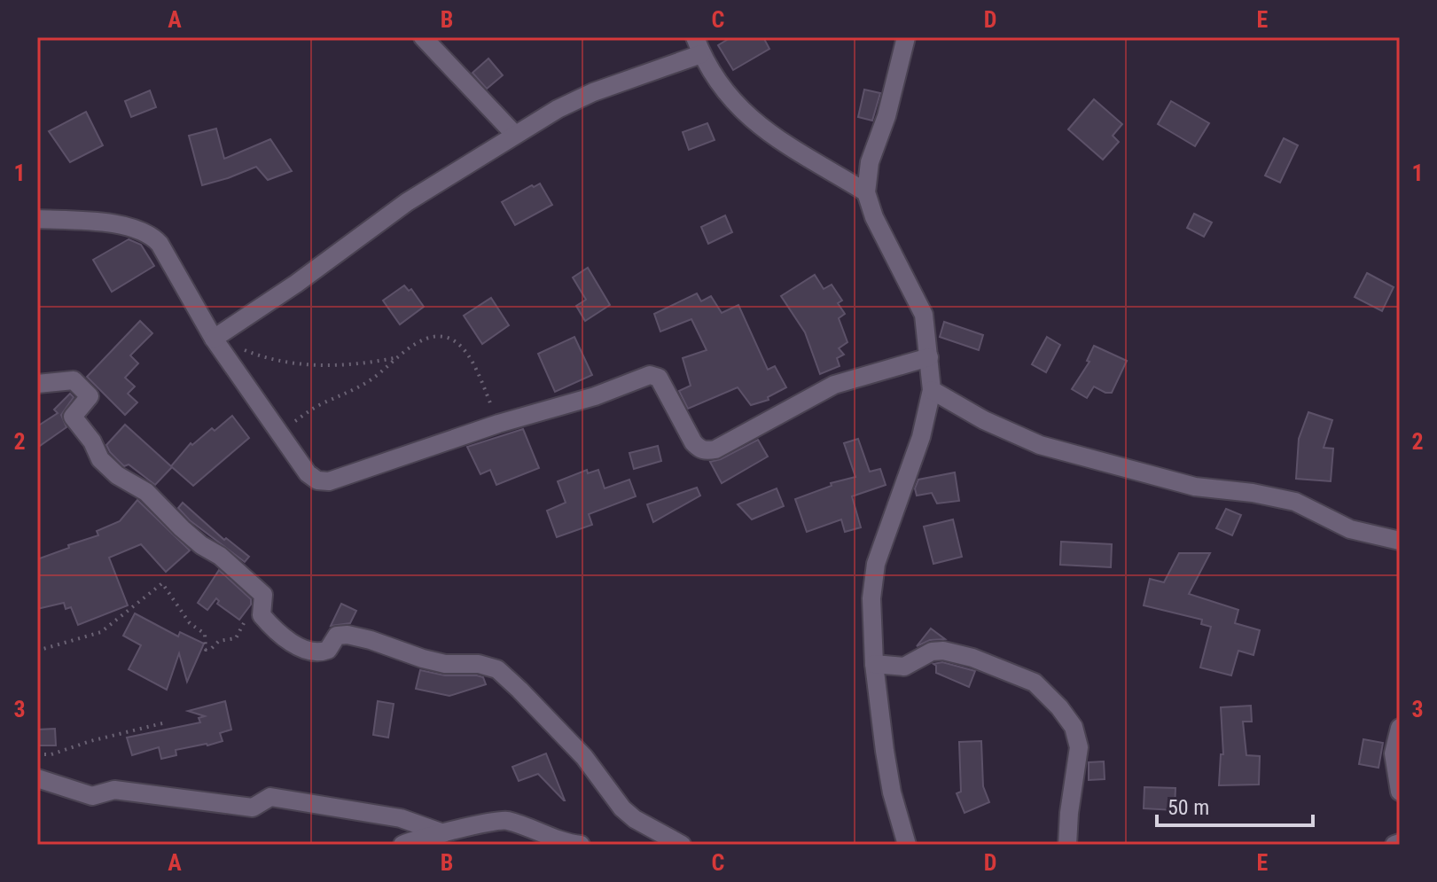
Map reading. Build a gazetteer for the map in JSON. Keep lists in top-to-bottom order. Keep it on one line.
{"scale_bar":"50 m","grid":{"columns":["A","B","C","D","E"],"rows":["1","2","3"]}}
